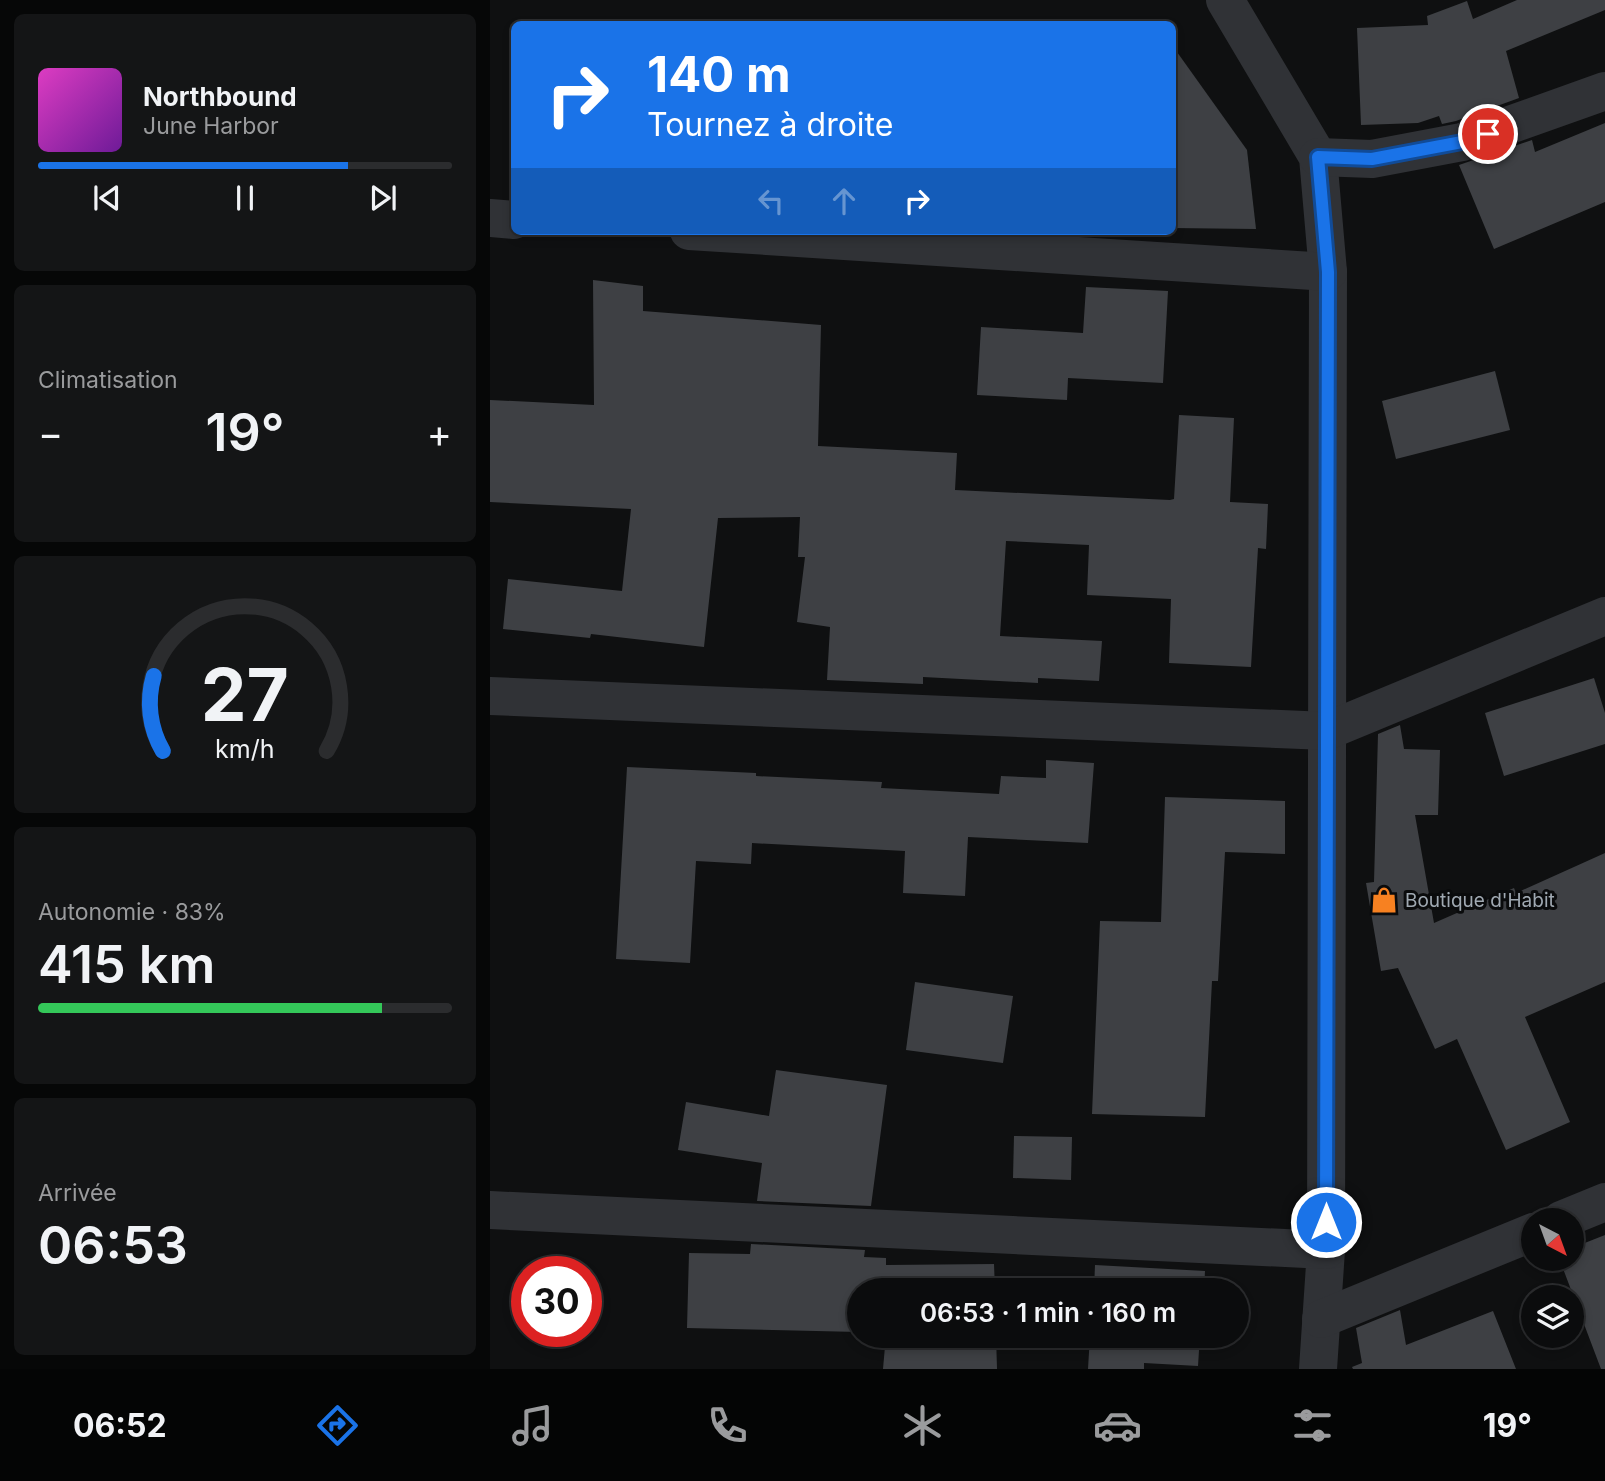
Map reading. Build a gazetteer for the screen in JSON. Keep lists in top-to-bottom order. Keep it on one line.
{"places":{"shop":["Boutique d'Habit"]},"north":"bottom right","page":{"turn":["140 m","Tournez à droite"],"song":["Northbound","June Harbor"],"tile":["Climatisation",["Autonomie · 83%","415 km"],["Arrivée","06:53"]],"heat":["−","19°","+"],"limit":"30","trip":"06:53 · 1 min · 160 m","tabs":["06:52","19°"],"gauge":["27","km/h"]}}
